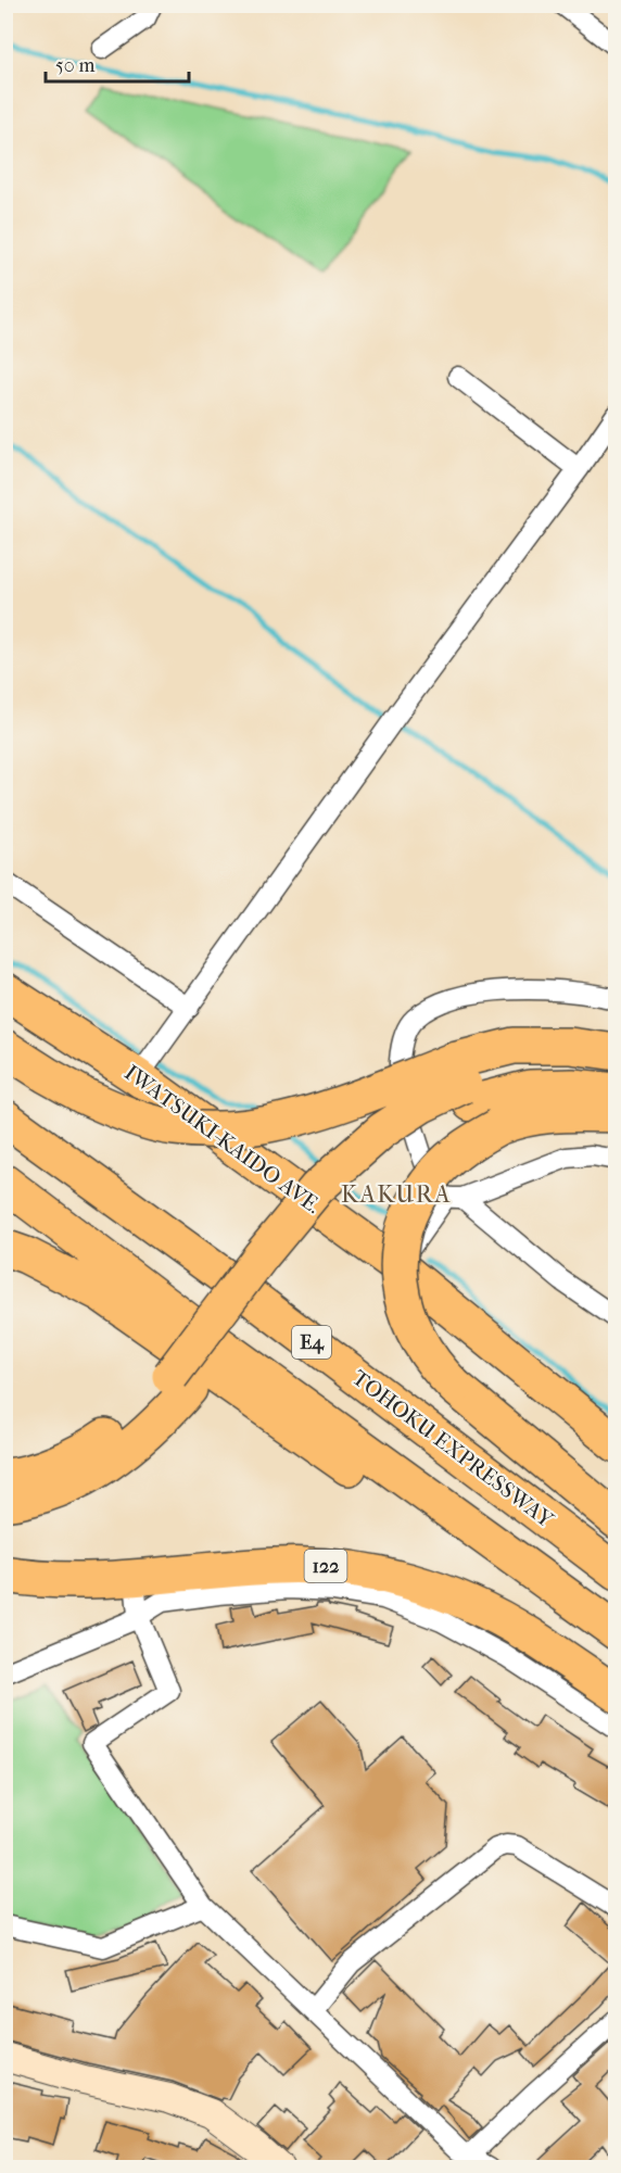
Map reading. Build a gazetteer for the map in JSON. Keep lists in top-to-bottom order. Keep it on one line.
{"streets":{"highway":["IWATSUKI-KAIDO AVE.","E4","TOHOKU EXPRESSWAY","122"]},"districts":["KAKURA"],"scale_bar":"50 m"}
